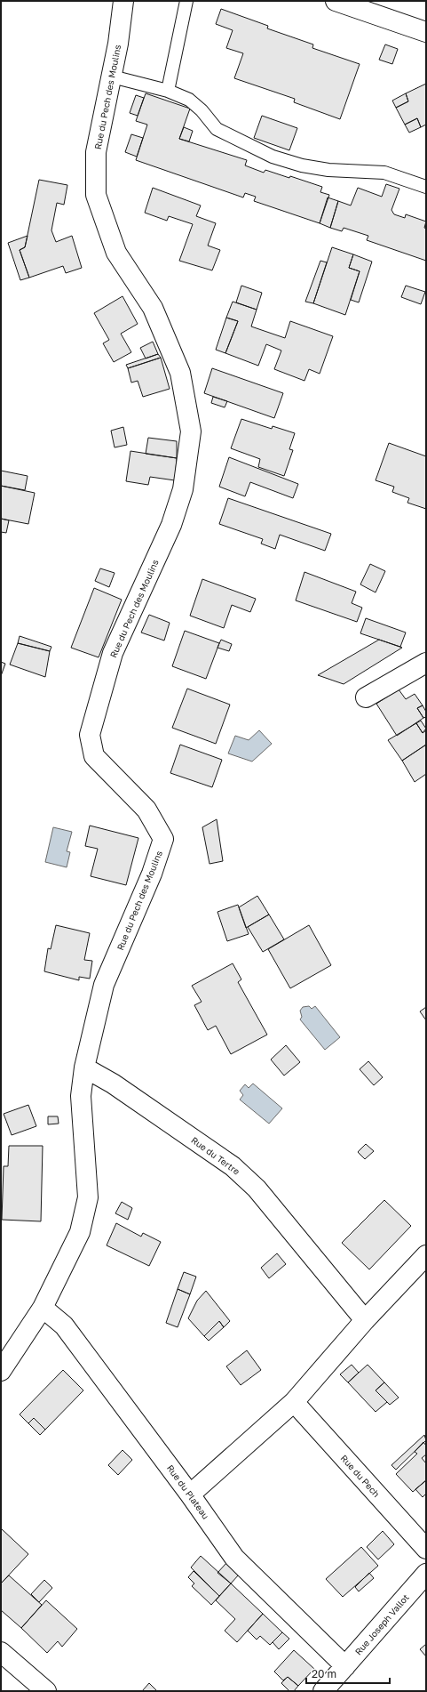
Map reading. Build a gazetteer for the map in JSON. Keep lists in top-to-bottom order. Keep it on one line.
{"streets":{"street":["Rue du Pech des Moulins","Rue du Tertre","Rue du Pech","Rue du Plateau","Rue Joseph Vallot"]},"crossings":[["Rue du Pech des Moulins","Rue du Tertre"],["Rue du Pech des Moulins","Rue du Plateau"],["Rue du Plateau","Rue Joseph Vallot"]],"scale_bar":"20 m"}
